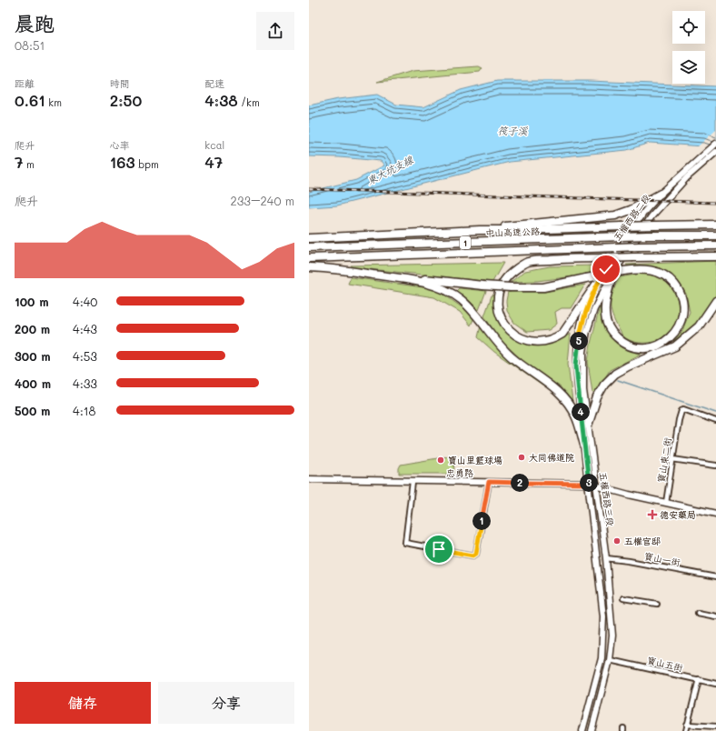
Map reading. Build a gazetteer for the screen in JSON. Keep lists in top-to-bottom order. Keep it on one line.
{"streets":{"highway":["中山高速公路","1"],"main road":["五權西路二段","忠勇路","五權西路三段"],"street":["寶山東二街","寶山一街","寶山五街"]},"crossings":[["五權西路二段","五權西路三段"],["寶山東二街","忠勇路"],["忠勇路","五權西路三段"],["五權西路三段","寶山一街"],["五權西路三段","寶山五街"]],"water":["筏子溪","東大坑支線"],"places":{"other":["大同佛道院","寶山里籃球場","五權官邸"],"health":["德安藥局"]},"page":{"heading":["晨跑","08:51"],"stats":[["距離","0.61 km"],["時間","2:50"],["配速","4:38 /km"],["爬升","7 m"],["心率","163 bpm"],["kcal","47"]],"chart":["爬升","233–240 m"],"list":[{"name":"100 m","note":"4:40"},{"name":"200 m","note":"4:43"},{"name":"300 m","note":"4:53"},{"name":"400 m","note":"4:33"},{"name":"500 m","note":"4:18"}],"pins":["5","4","2","3","1"],"buttons":["儲存","分享"]}}
